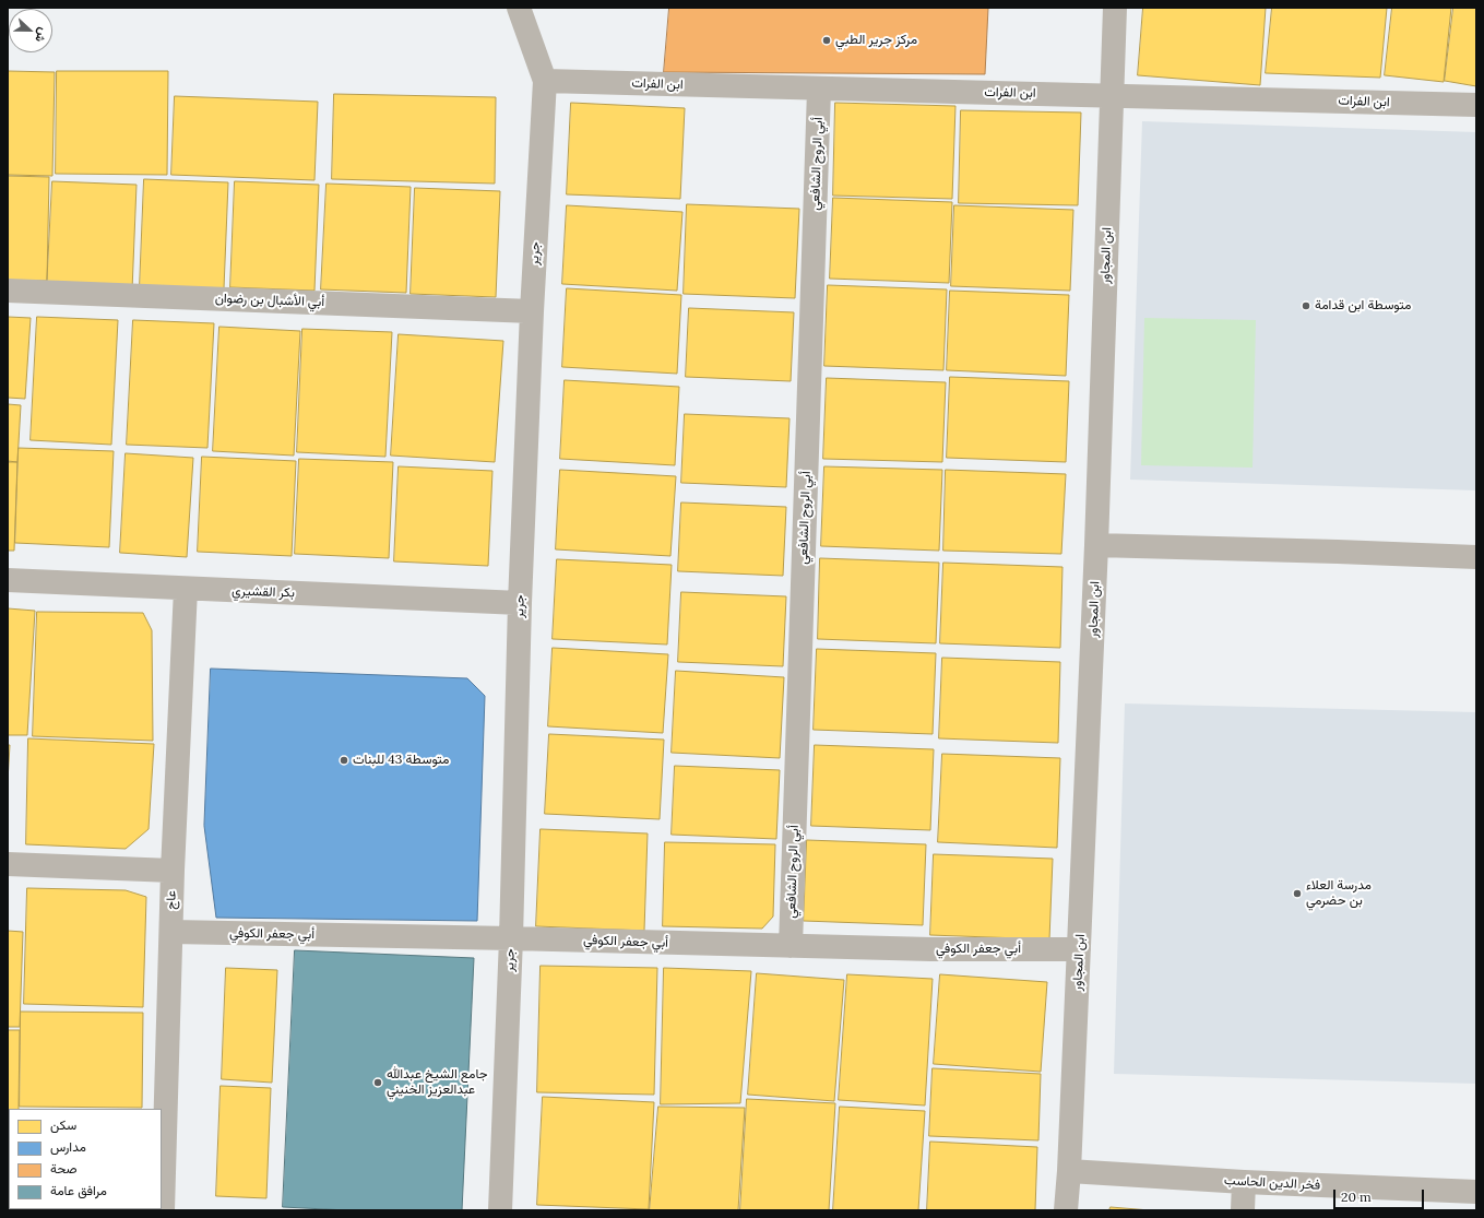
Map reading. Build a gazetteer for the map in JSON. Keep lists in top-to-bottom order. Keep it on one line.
{"streets":{"street":["ابن الفرات","أبي الروح الشافعي","جرير","ابن المجاور","أبي الأشبال بن رضوان","بكر القشيري","عاج","أبي جعفر الكوفي","فخر الدين الحاسب"]},"crossings":[["ابن الفرات","أبي الروح الشافعي"],["ابن الفرات","جرير"],["ابن الفرات","ابن المجاور"],["أبي الروح الشافعي","أبي جعفر الكوفي"],["جرير","أبي الأشبال بن رضوان"],["جرير","بكر القشيري"],["جرير","أبي جعفر الكوفي"],["ابن المجاور","أبي جعفر الكوفي"],["ابن المجاور","فخر الدين الحاسب"],["بكر القشيري","عاج"],["عاج","أبي جعفر الكوفي"]],"places":["مركز جرير الطبي","متوسطة ابن قدامة","متوسطة 43 للبنات","مدرسة العلاء بن حضرمي","جامع الشيخ عبدالله عبدالعزيز الخنيني"],"legend":["سكن","مدارس","صحة","مرافق عامة"],"scale_bar":"20 m","north":"right"}
